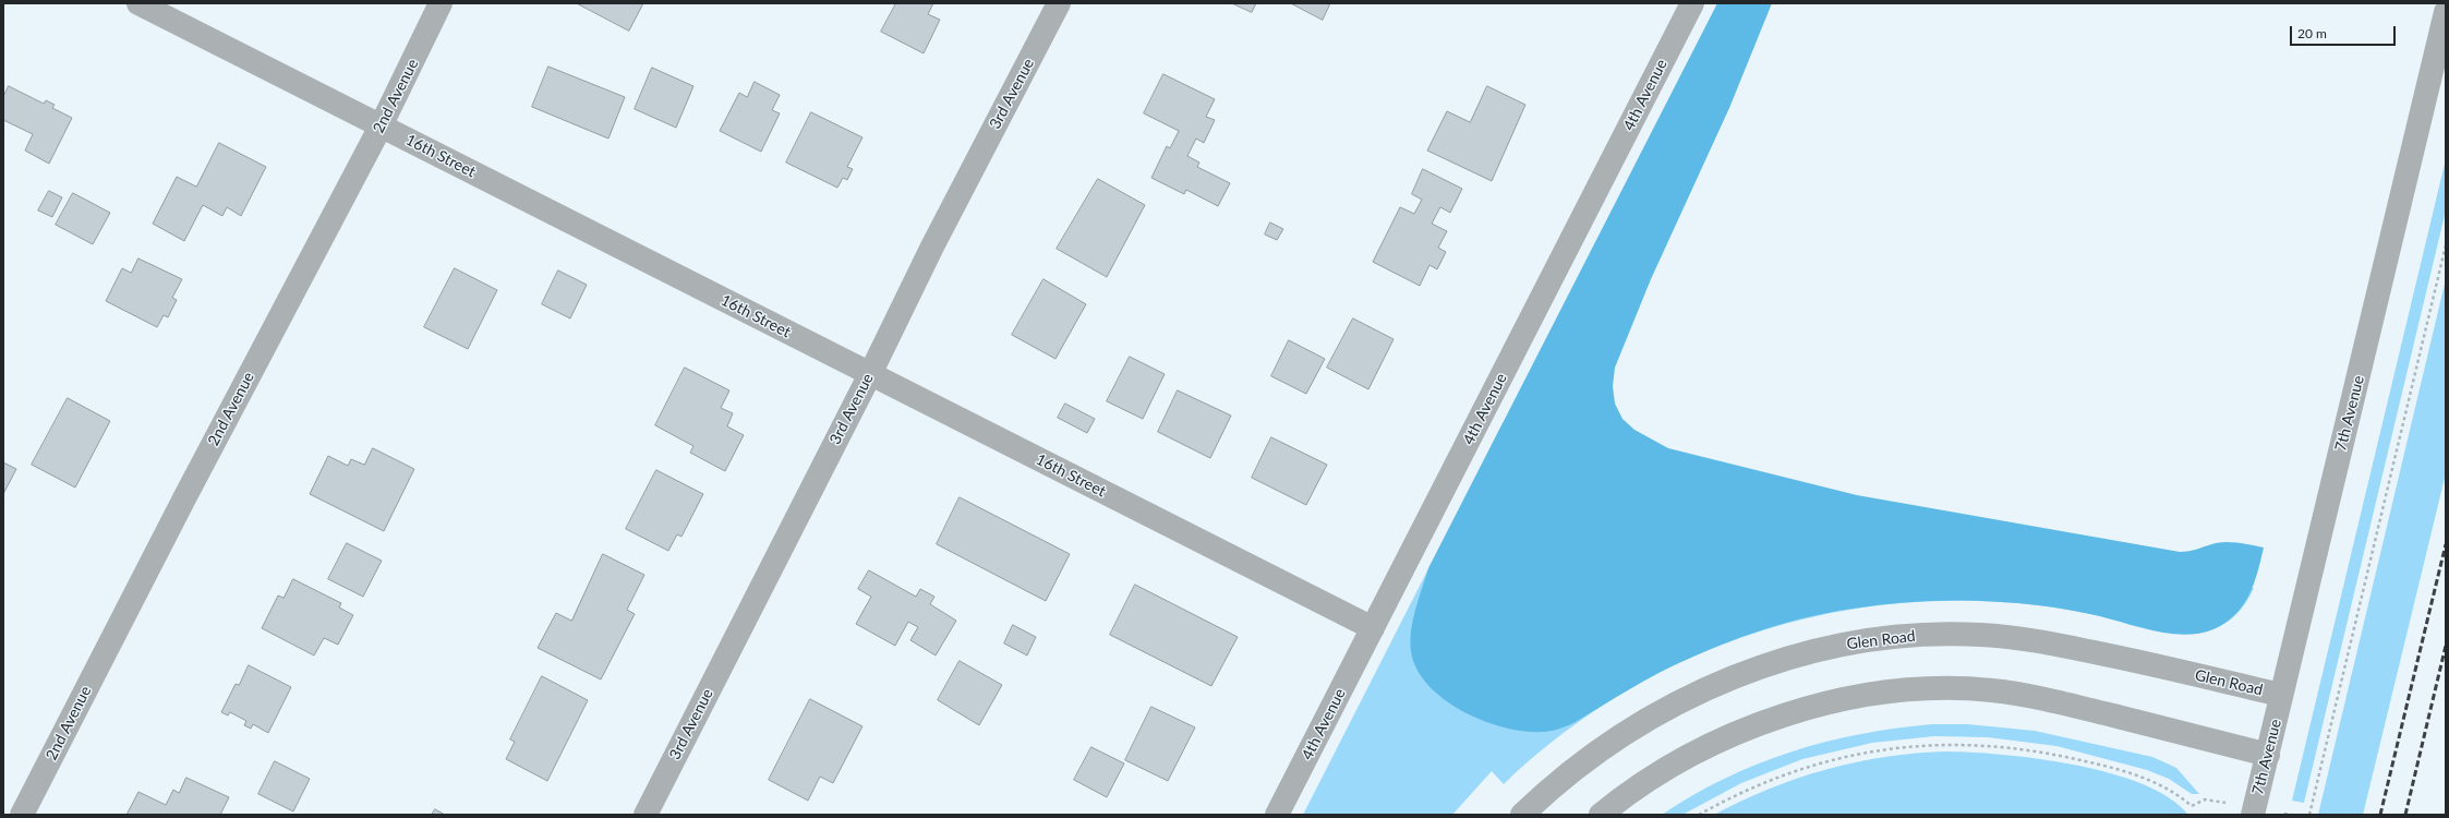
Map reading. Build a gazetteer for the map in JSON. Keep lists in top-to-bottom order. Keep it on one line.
{"streets":{"street":["3rd Avenue","4th Avenue","2nd Avenue","16th Street","7th Avenue","Glen Road"]},"crossings":[["3rd Avenue","16th Street"],["4th Avenue","16th Street"],["2nd Avenue","16th Street"],["7th Avenue","Glen Road"]],"scale_bar":"20 m"}
